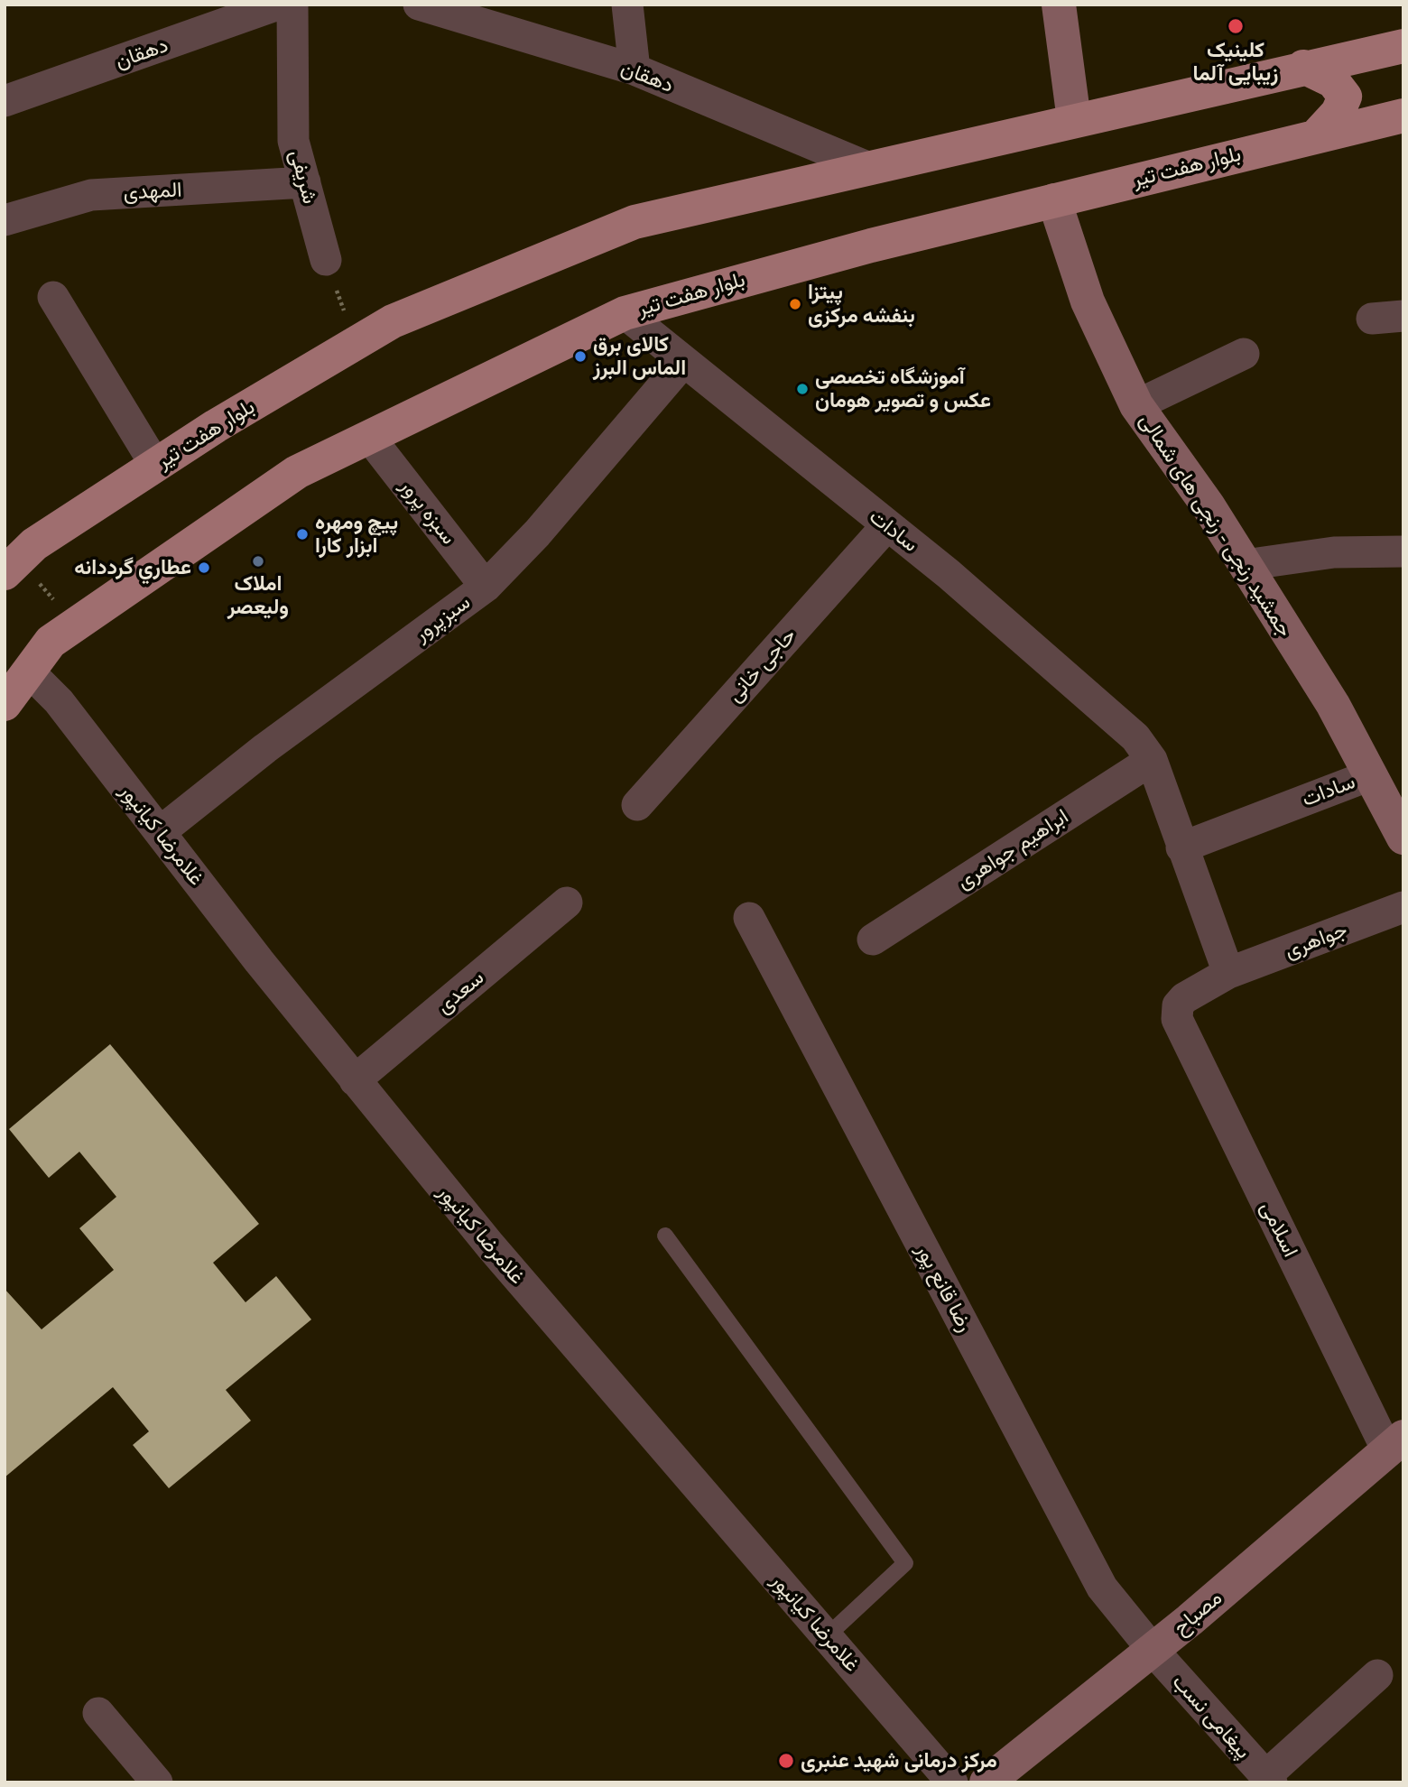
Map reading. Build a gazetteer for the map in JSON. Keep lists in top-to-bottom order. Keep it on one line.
{"streets":{"main road":["بلوار هفت تیر"],"street":["دهقان","شریفی","المهدی","سبزه پرور","جمشید رنجی - رنجی های شمالی","سادات","سبزپرور","حاجی خانی","غلامرضا کیانپور","ابراهیم جواهری","جواهری","سعدی","اسلامی","رضا قانع پور","مصباح","پیغامی نسب"]},"crossings":[["دهقان","بلوار هفت تیر"],["بلوار هفت تیر","سبزه پرور"],["بلوار هفت تیر","جمشید رنجی - رنجی های شمالی"],["بلوار هفت تیر","سادات"],["بلوار هفت تیر","غلامرضا کیانپور"],["شریفی","المهدی"],["سبزه پرور","سبزپرور"],["جمشید رنجی - رنجی های شمالی","سادات"],["سادات","سبزپرور"],["سادات","حاجی خانی"],["سادات","ابراهیم جواهری"],["سبزپرور","غلامرضا کیانپور"],["غلامرضا کیانپور","سعدی"],["جواهری","اسلامی"],["اسلامی","مصباح"],["رضا قانع پور","مصباح"],["رضا قانع پور","پیغامی نسب"],["مصباح","پیغامی نسب"]],"places":["کلینیک زیبایی آلما","پیتزا بنفشه مرکزی","کالای برق الماس البرز","آموزشگاه تخصصی عکس و تصویر هومان","پیچ ومهره ابزار کارا","املاک ولیعصر","عطاري گرددانه","مرکز درمانی شهید عنبری"]}
